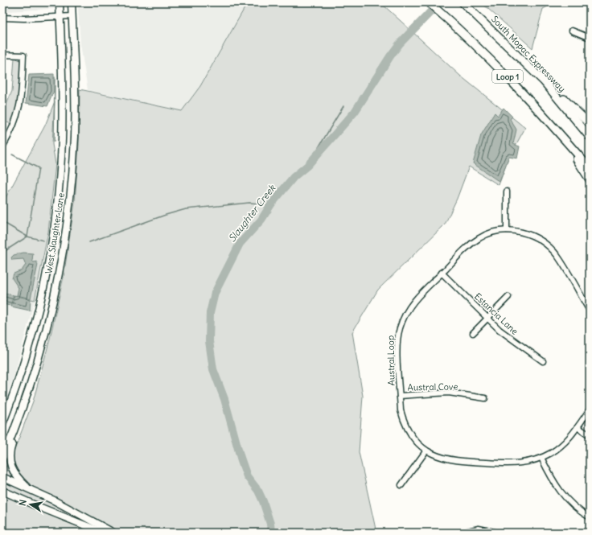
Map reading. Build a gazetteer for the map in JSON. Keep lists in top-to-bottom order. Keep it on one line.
{"streets":{"highway":["South Mopac Expressway","Loop 1"],"main road":["West Slaughter Lane"],"street":["Estancia Lane","Austral Loop","Austral Cove"]},"crossings":[["Estancia Lane","Austral Loop"],["Austral Loop","Austral Cove"]],"water":["Slaughter Creek"],"north":"left"}
